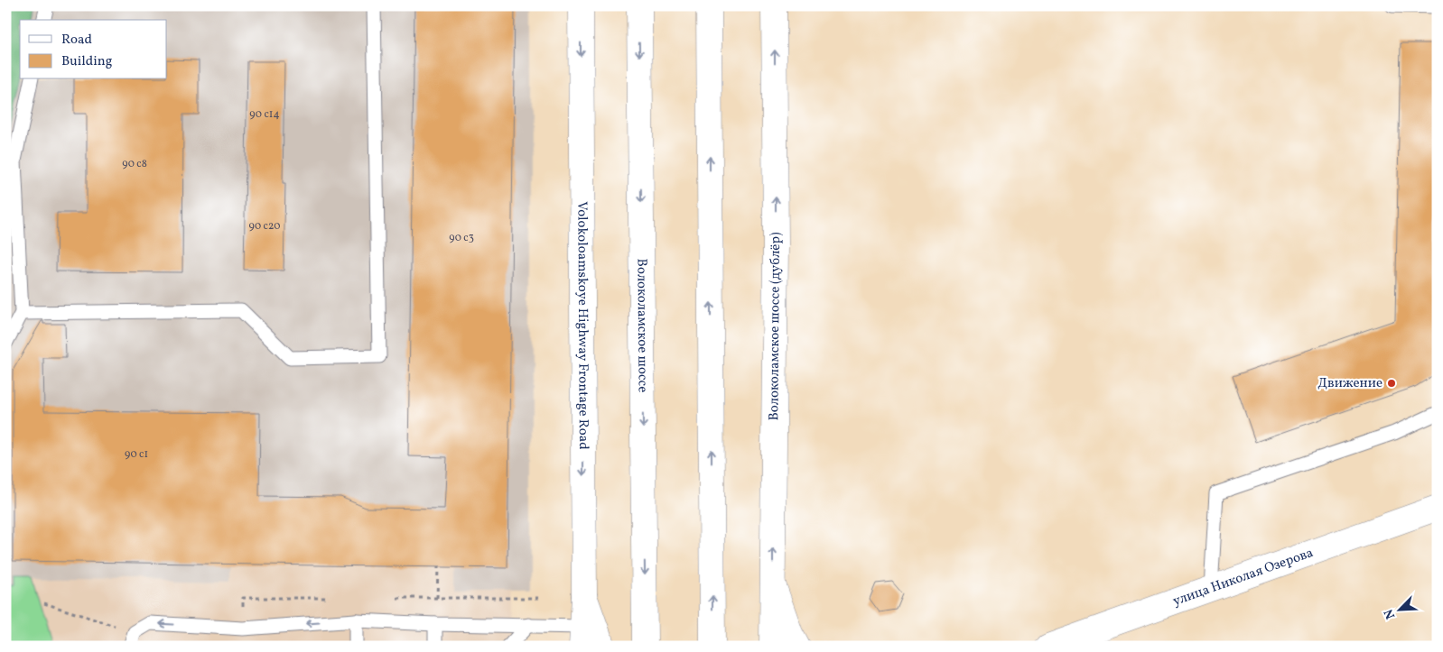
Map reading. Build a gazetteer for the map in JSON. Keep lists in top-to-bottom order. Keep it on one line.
{"streets":{"street":["Волоколамское шоссе","Volokoloamskoye Highway Frontage Road","Волоколамское шоссе (дублёр)","улица Николая Озерова"]},"places":["Движение"],"house_numbers":["90 с14","90 с8","90 с20","90 с3","90 с1"],"legend":["Road","Building"],"north":"bottom left"}
